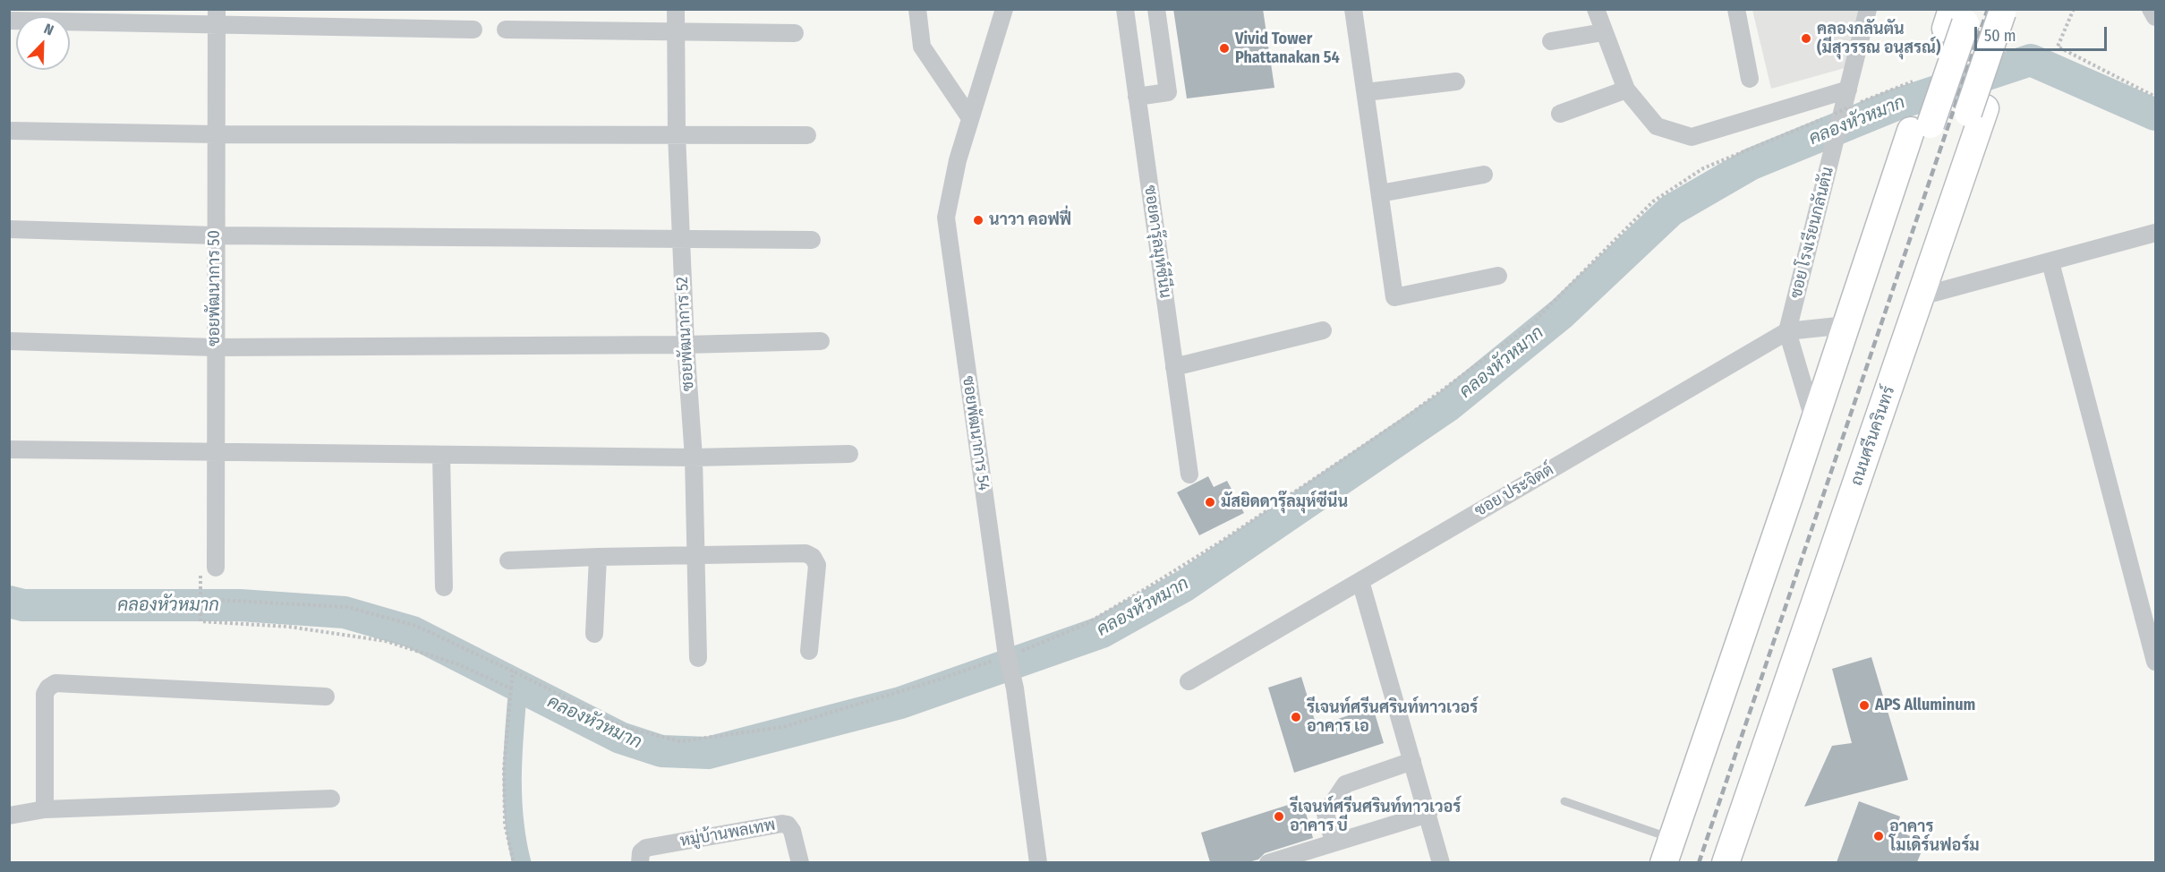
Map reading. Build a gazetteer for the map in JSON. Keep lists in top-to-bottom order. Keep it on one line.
{"streets":{"main road":["ถนนศรีนครินทร์"],"street":["ซอย โรงเรียนกลันตัน","ซอยดารุ๊ลมุห์ซีนีน","ซอยพัฒนาการ 50","ซอยพัฒนาการ 52","ซอยพัฒนาการ 54","ซอย ประจิตต์","หมู่บ้านพลเทพ"]},"crossings":[["ซอย โรงเรียนกลันตัน","ซอย ประจิตต์"]],"water":["คลองหัวหมาก"],"places":["คลองกลันตัน (มีสุวรรณ อนุสรณ์)","Vivid Tower Phattanakan 54","นาวา คอฟฟี่","มัสยิดดารุ๊ลมุห์ซีนีน","APS Alluminum","รีเจนท์ศรีนศรินท์ทาวเวอร์ อาคาร เอ","รีเจนท์ศรีนศรินท์ทาวเวอร์ อาคาร บี","อาคาร โมเดิร์นฟอร์ม"],"scale_bar":"50 m","north":"top right"}
